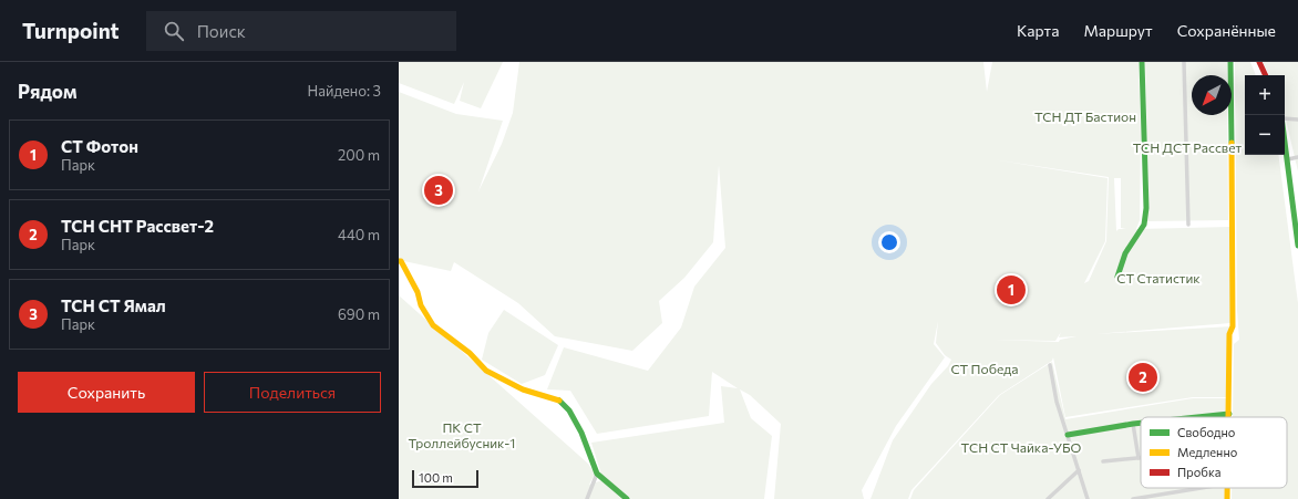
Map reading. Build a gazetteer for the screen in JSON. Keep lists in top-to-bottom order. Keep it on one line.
{"parks":["ТСН ДТ Бастион","ТСН ДСТ Рассвет","СТ Статистик","СТ Победа","ПК СТ Троллейбусник-1","ТСН СТ Чайка-УБО"],"legend":["Свободно","Медленно","Пробка"],"scale_bar":"100 m","north":"bottom left","page":{"header":"Turnpoint","search":"Поиск","nav":["Карта","Маршрут","Сохранённые"],"heading":["Рядом","Найдено: 3"],"map_buttons":["+","−"],"list":[{"mark":"1","name":"СТ Фотон","note":"Парк","value":"200 m"},{"mark":"2","name":"ТСН СНТ Рассвет-2","note":"Парк","value":"440 m"},{"mark":"3","name":"ТСН СТ Ямал","note":"Парк","value":"690 m"}],"pins":["3","1","2"],"buttons":["Сохранить","Поделиться"],"scale":"100 m"}}
